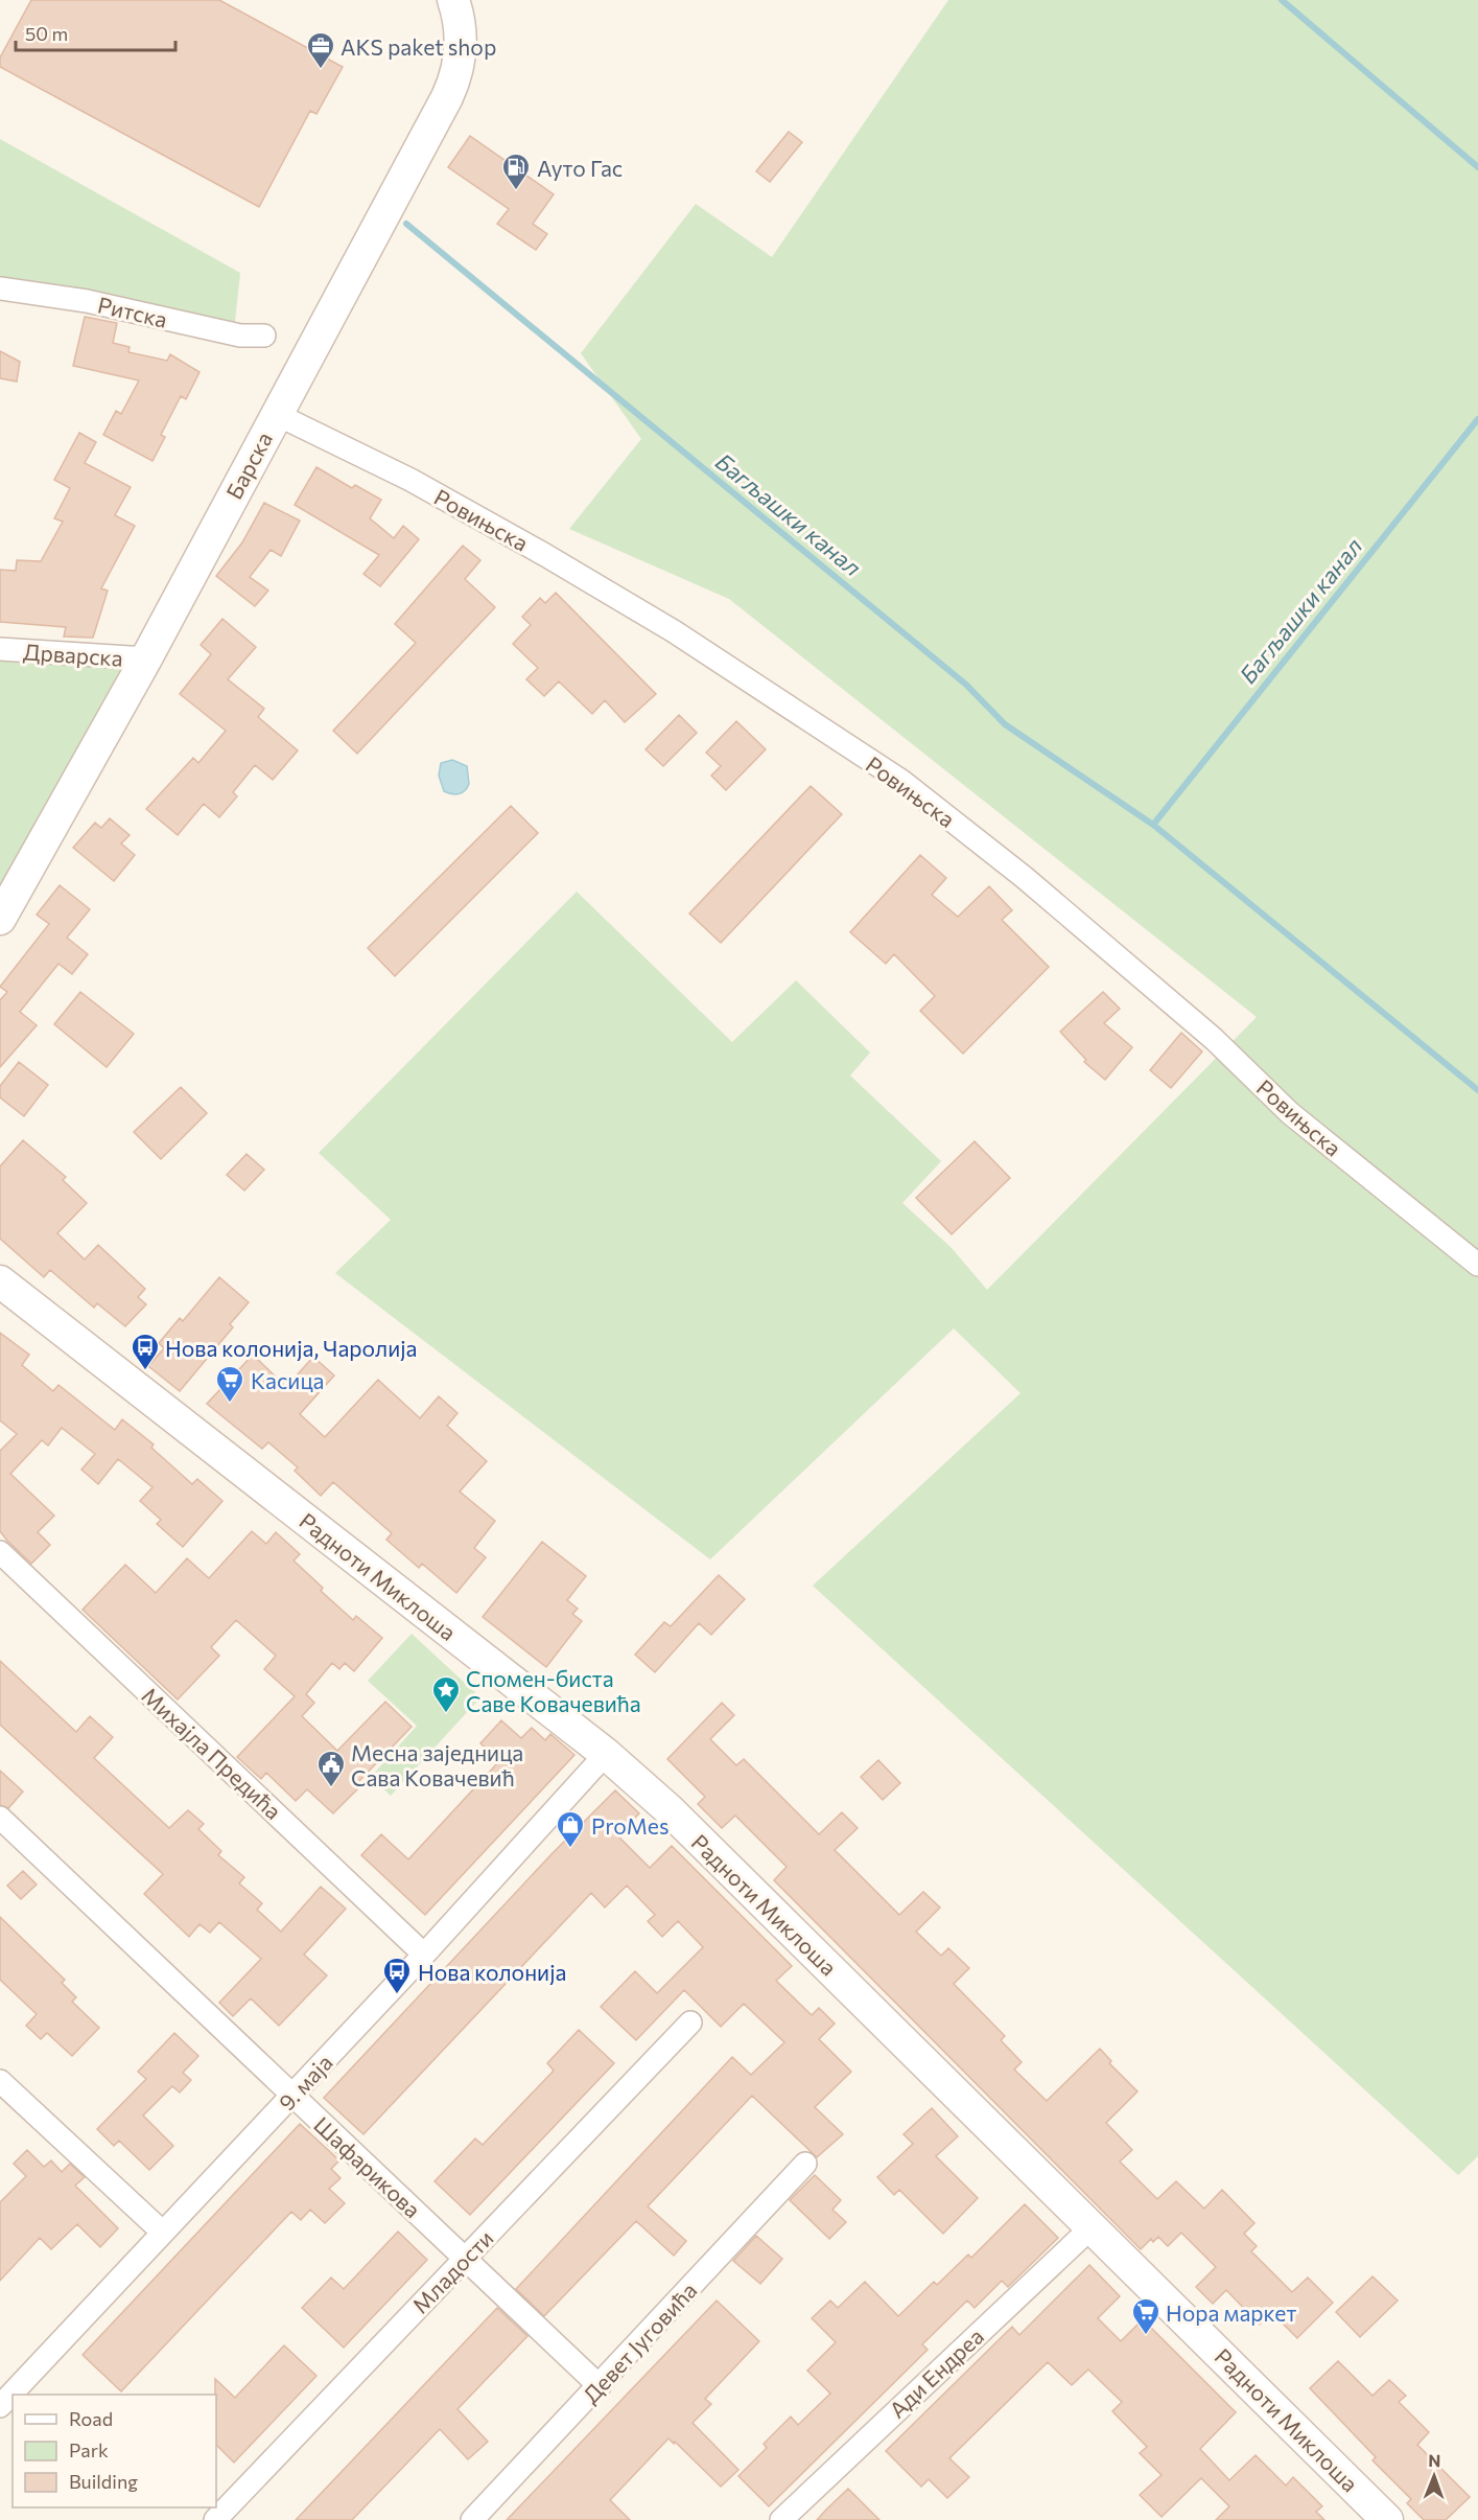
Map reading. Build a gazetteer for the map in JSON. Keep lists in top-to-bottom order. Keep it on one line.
{"streets":{"street":["Ритска","Барска","Ровињска","Дрварска","Радноти Миклоша","Михајла Предића","9. маја","Шафарикова","Младости","Девет Југовића","Ади Ендреа"]},"crossings":[["Барска","Ровињска"],["Барска","Дрварска"],["Радноти Миклоша","9. маја"],["Радноти Миклоша","Ади Ендреа"],["Михајла Предића","9. маја"],["9. маја","Шафарикова"],["Шафарикова","Младости"],["Шафарикова","Девет Југовића"]],"water":["Багљашки канал"],"places":{"office":["AKS paket shop"],"fuel station":["Ауто Гас"],"bus stop":["Нова колонија, Чаролија","Нова колонија"],"supermarket":["Касица","Нора маркет"],"place":["Спомен-биста Саве Ковачевића"],"public building":["Месна заједница Сава Ковачевић"],"shop":["ProMes"]},"legend":["Road","Park","Building"],"scale_bar":"50 m","north":"top"}
